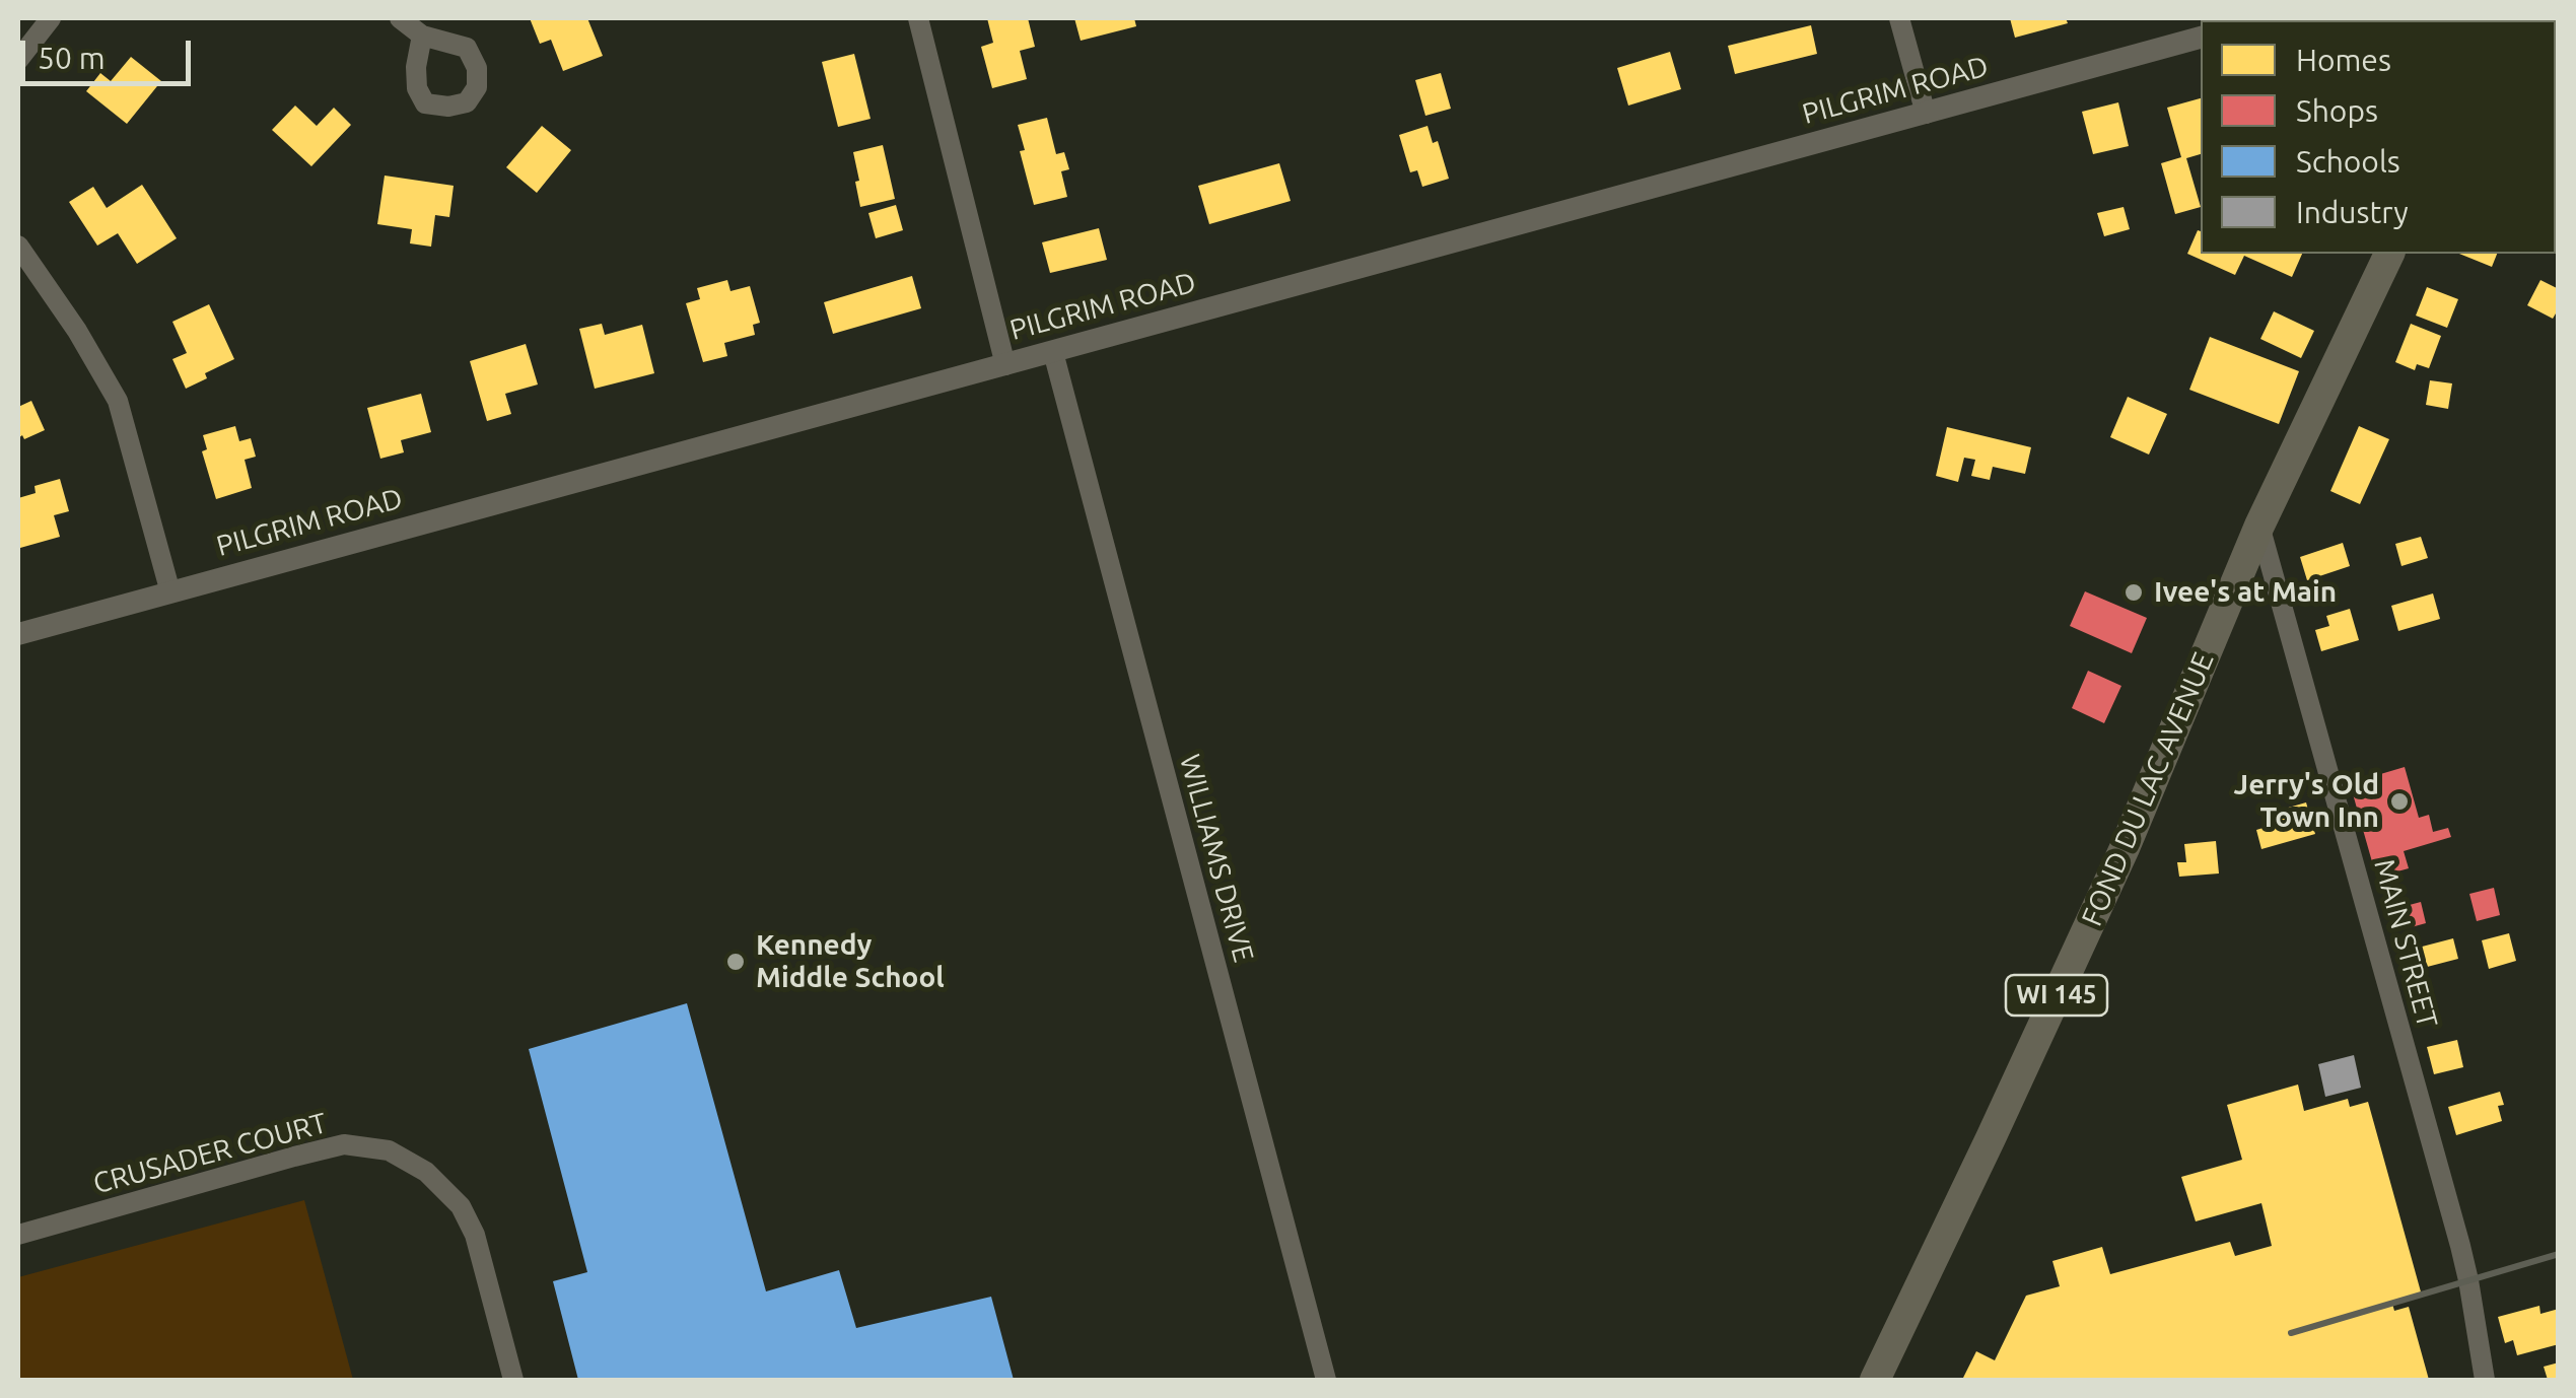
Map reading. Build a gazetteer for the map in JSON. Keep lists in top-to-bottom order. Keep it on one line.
{"streets":{"main road":["FOND DU LAC AVENUE","WI 145"],"street":["PILGRIM ROAD","WILLIAMS DRIVE","MAIN STREET","CRUSADER COURT"]},"crossings":[["PILGRIM ROAD","WILLIAMS DRIVE"],["FOND DU LAC AVENUE","MAIN STREET"]],"places":["Ivee's at Main","Jerry's Old Town Inn","Kennedy Middle School"],"legend":["Homes","Shops","Schools","Industry"],"scale_bar":"50 m"}
